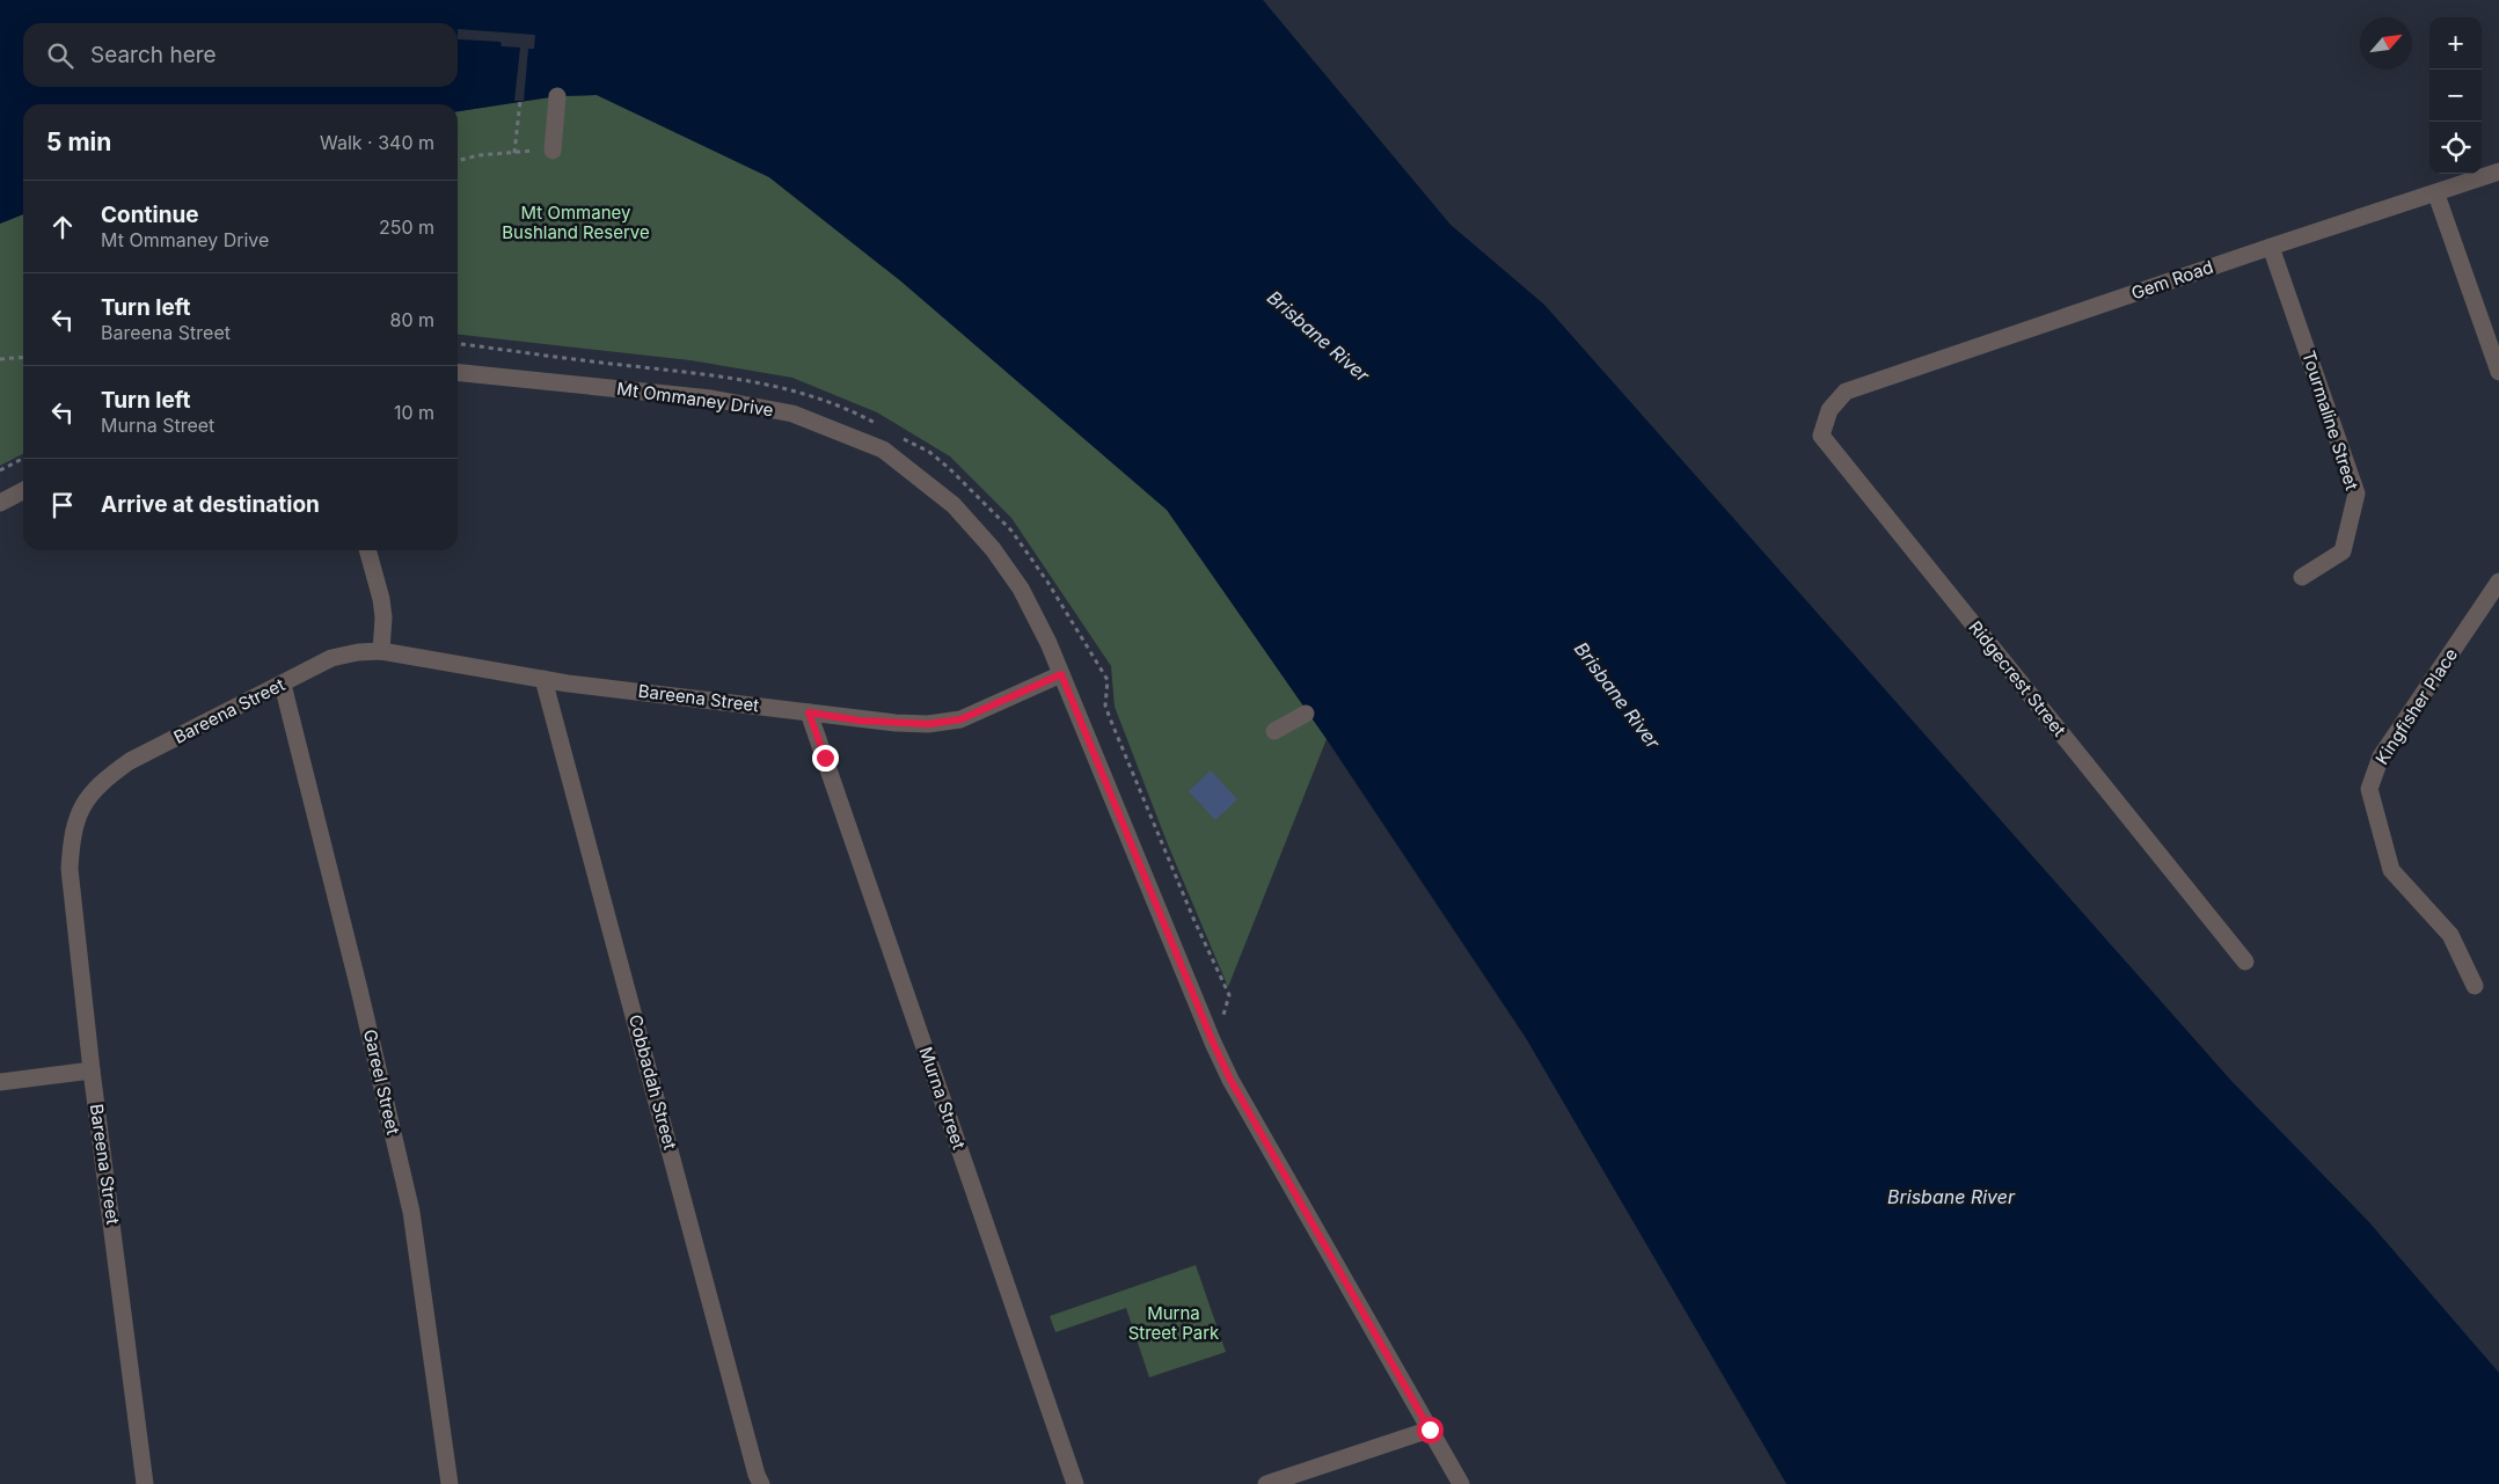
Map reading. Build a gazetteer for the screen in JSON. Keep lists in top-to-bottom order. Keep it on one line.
{"streets":{"street":["Gem Road","Mt Ommaney Drive","Tourmaline Street","Ridgecrest Street","Bareena Street","Kingfisher Place","Gareel Street","Cobbadah Street","Murna Street"]},"crossings":[["Gem Road","Tourmaline Street"],["Gem Road","Ridgecrest Street"],["Mt Ommaney Drive","Bareena Street"],["Bareena Street","Gareel Street"],["Bareena Street","Cobbadah Street"],["Bareena Street","Murna Street"]],"water":["Brisbane River"],"parks":["Mt Ommaney Bushland Reserve","Murna Street Park"],"north":"top right","page":{"map_buttons":["+","−"],"search":"Search here","heading":["5 min","Walk · 340 m"],"list":[["Continue","Mt Ommaney Drive","250 m"],["Turn left","Bareena Street","80 m"],["Turn left","Murna Street","10 m"],"Arrive at destination"]}}
